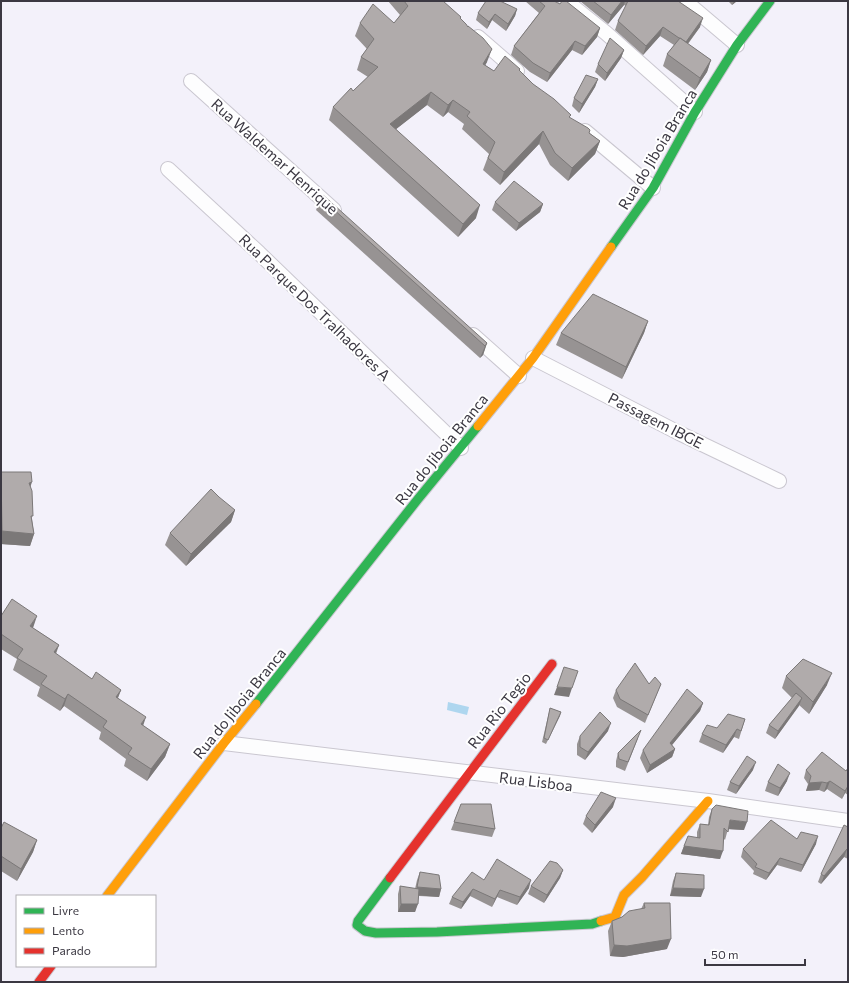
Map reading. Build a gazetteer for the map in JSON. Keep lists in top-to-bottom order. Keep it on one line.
{"streets":{"main road":["Rua do Jiboia Branca","Rua Rio Tegio"],"street":["Rua Waldemar Henrique","Rua Parque Dos Tralhadores A","Passagem IBGE","Rua Lisboa"]},"crossings":[["Rua do Jiboia Branca","Rua Parque Dos Tralhadores A"],["Rua do Jiboia Branca","Passagem IBGE"],["Rua do Jiboia Branca","Rua Lisboa"],["Rua Rio Tegio","Rua Lisboa"]],"legend":["Livre","Lento","Parado"],"scale_bar":"50 m"}
